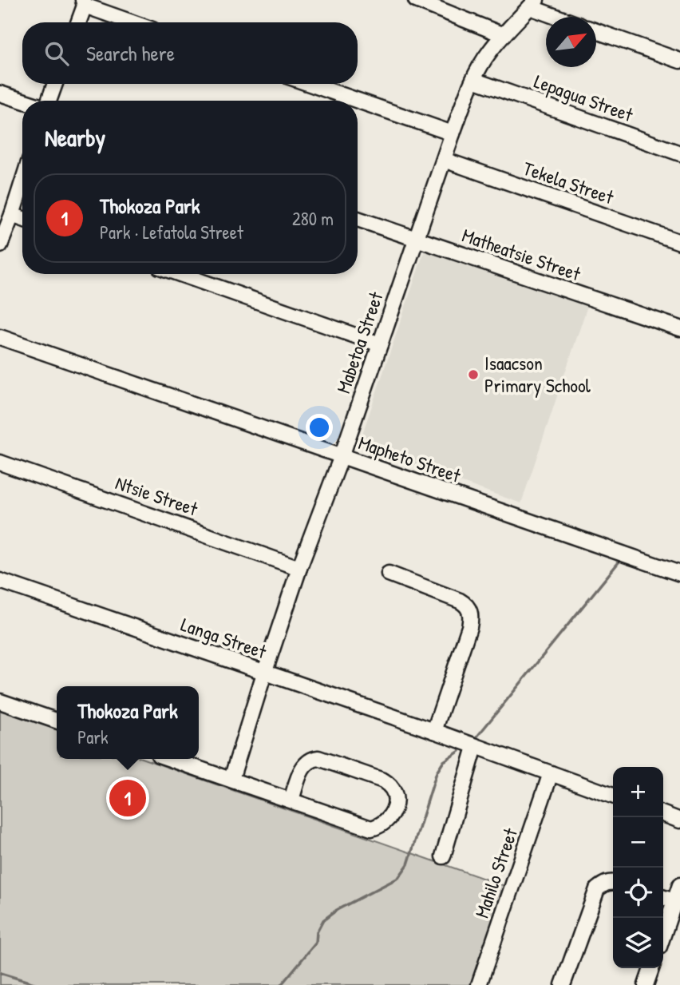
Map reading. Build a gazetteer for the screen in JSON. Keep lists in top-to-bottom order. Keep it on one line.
{"streets":{"street":["Lepagua Street","Tekela Street","Matheatsie Street","Mabetoa Street","Mapheto Street","Ntsie Street","Langa Street","Mahilo Street"]},"crossings":[["Lepagua Street","Mabetoa Street"],["Tekela Street","Mabetoa Street"],["Matheatsie Street","Mabetoa Street"],["Mabetoa Street","Mapheto Street"],["Mabetoa Street","Ntsie Street"],["Mabetoa Street","Langa Street"],["Langa Street","Mahilo Street"]],"places":["Isaacson Primary School"],"north":"top right","page":{"search":"Search here","heading":"Nearby","list":[{"mark":"1","name":"Thokoza Park","note":"Park · Lefatola Street","value":"280 m"}],"popup":["Thokoza Park","Park"],"map_buttons":["+","−"],"pins":"1"}}
